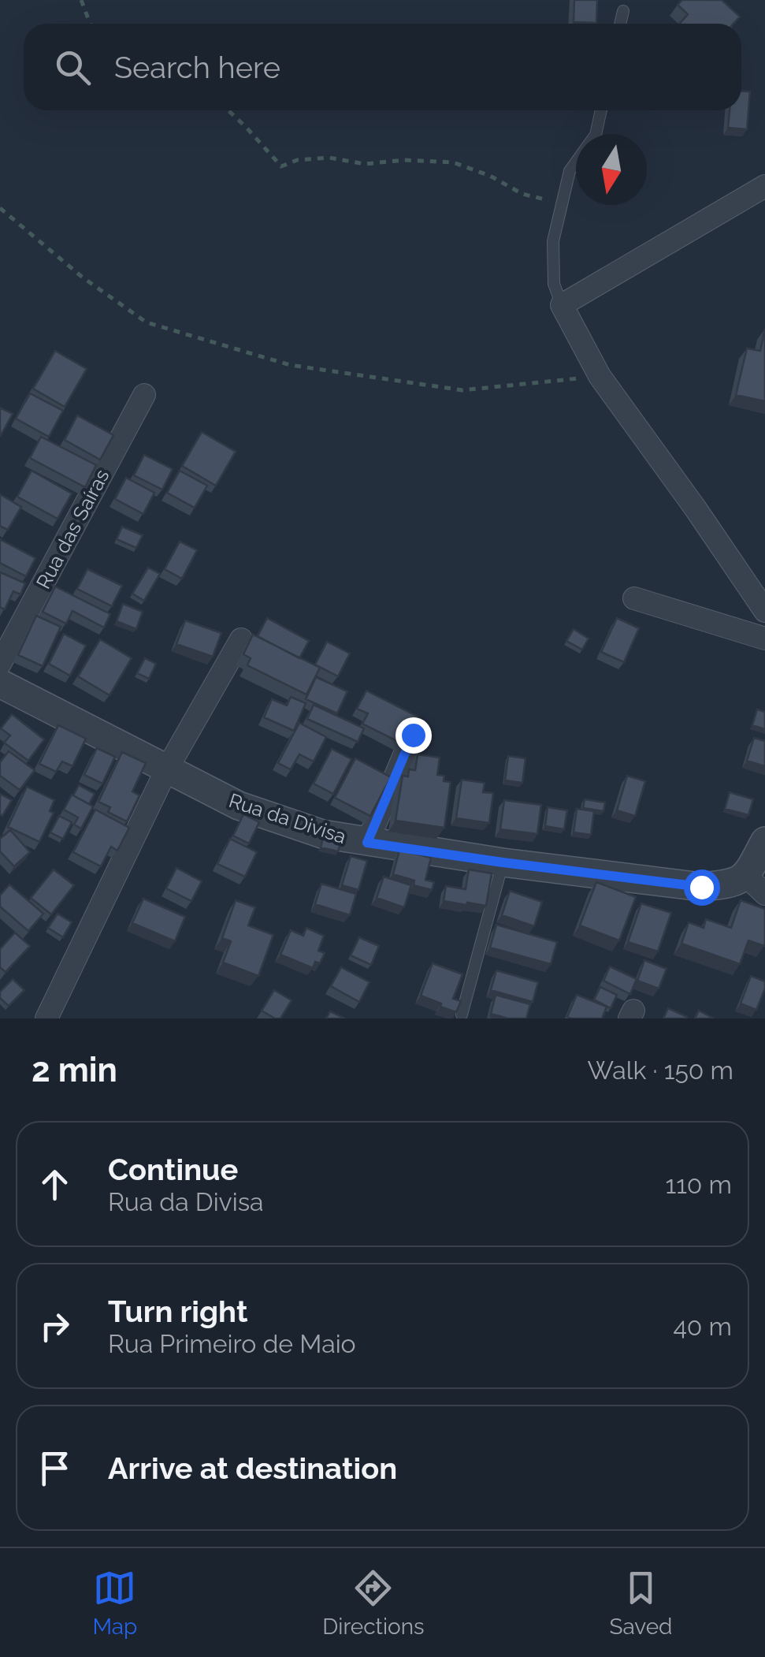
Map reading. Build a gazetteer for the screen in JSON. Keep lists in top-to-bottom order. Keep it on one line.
{"streets":{"street":["Rua das Saíras","Rua da Divisa"]},"north":"bottom","page":{"search":"Search here","heading":["2 min","Walk · 150 m"],"list":[["Continue","Rua da Divisa","110 m"],["Turn right","Rua Primeiro de Maio","40 m"],"Arrive at destination"],"nav":["Map","Directions","Saved"]}}
